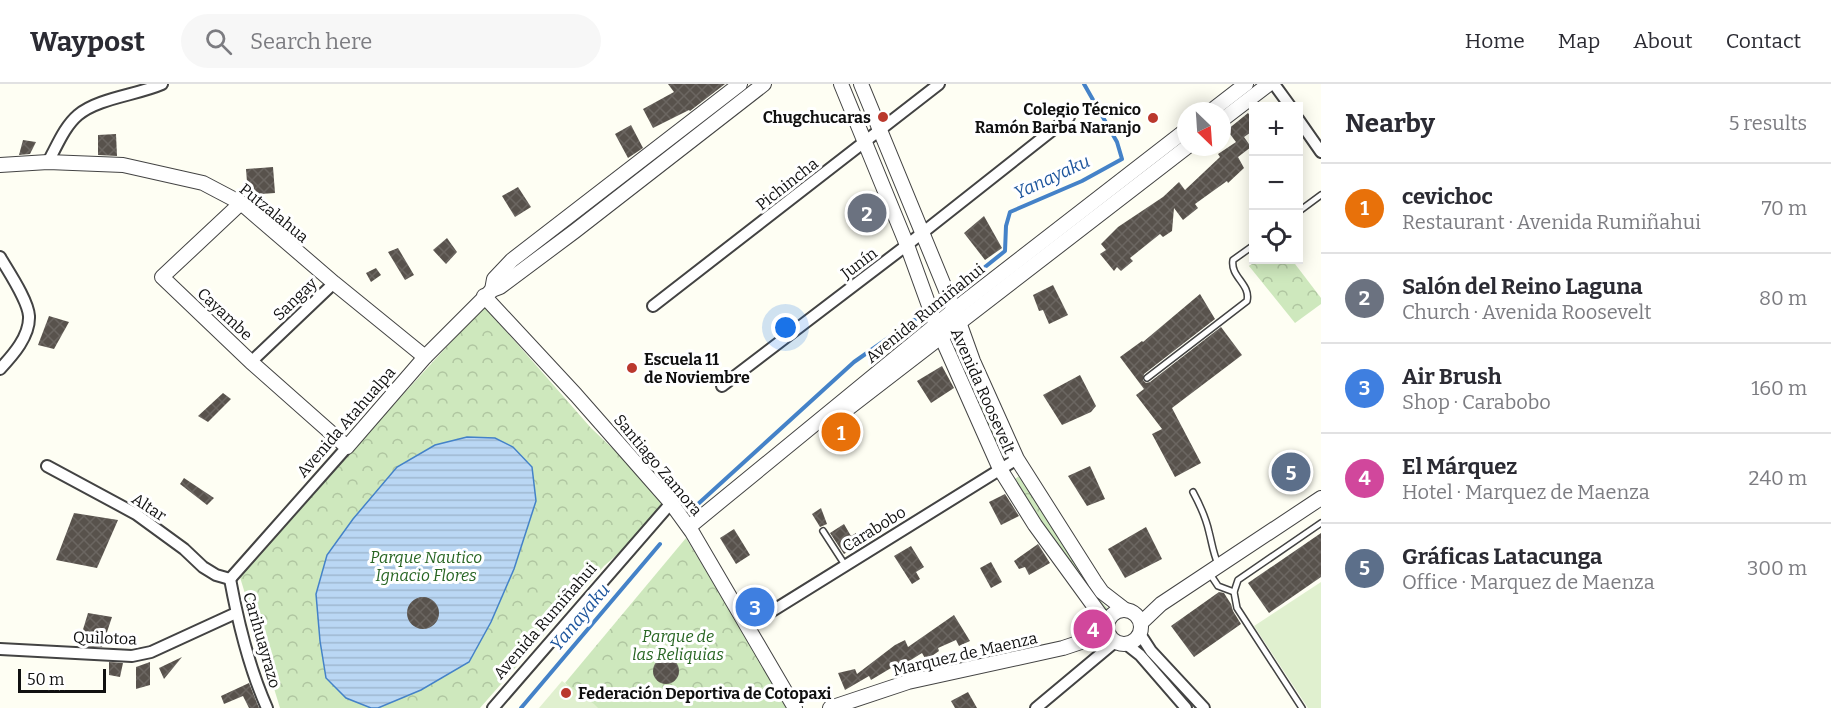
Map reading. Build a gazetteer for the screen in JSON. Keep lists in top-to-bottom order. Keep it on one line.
{"streets":{"street":["Pichincha","Putzalahua","Junín","Sangay","Avenida Rumiñahui","Cayambe","Avenida Roosevelt","Avenida Atahualpa","Santiago Zamora","Altar","Carabobo","Quilotoa","Carihuayrazo","Marquez de Maenza"]},"crossings":[["Pichincha","Avenida Roosevelt"],["Putzalahua","Sangay"],["Putzalahua","Cayambe"],["Putzalahua","Avenida Atahualpa"],["Junín","Avenida Roosevelt"],["Sangay","Cayambe"],["Avenida Rumiñahui","Avenida Roosevelt"],["Avenida Rumiñahui","Santiago Zamora"],["Cayambe","Avenida Atahualpa"],["Avenida Roosevelt","Carabobo"],["Avenida Roosevelt","Marquez de Maenza"],["Avenida Atahualpa","Santiago Zamora"],["Avenida Atahualpa","Altar"],["Avenida Atahualpa","Carihuayrazo"],["Santiago Zamora","Carabobo"],["Altar","Carihuayrazo"],["Quilotoa","Carihuayrazo"]],"water":["Yanayaku"],"parks":["Parque Nautico Ignacio Flores","Parque de las Reliquias"],"places":["Chugchucaras","Colegio Técnico Ramón Barba Naranjo","Escuela 11 de Noviembre","Federación Deportiva de Cotopaxi"],"scale_bar":"50 m","north":"bottom right","page":{"header":"Waypost","search":"Search here","nav":["Home","Map","About","Contact"],"heading":["Nearby","5 results"],"map_buttons":["+","−"],"list":[{"mark":"1","name":"cevichoc","note":"Restaurant · Avenida Rumiñahui","value":"70 m"},{"mark":"2","name":"Salón del Reino Laguna","note":"Church · Avenida Roosevelt","value":"80 m"},{"mark":"3","name":"Air Brush","note":"Shop · Carabobo","value":"160 m"},{"mark":"4","name":"El Márquez","note":"Hotel · Marquez de Maenza","value":"240 m"},{"mark":"5","name":"Gráficas Latacunga","note":"Office · Marquez de Maenza","value":"300 m"}],"pins":["2","1","5","3","4"],"scale":"50 m"}}
